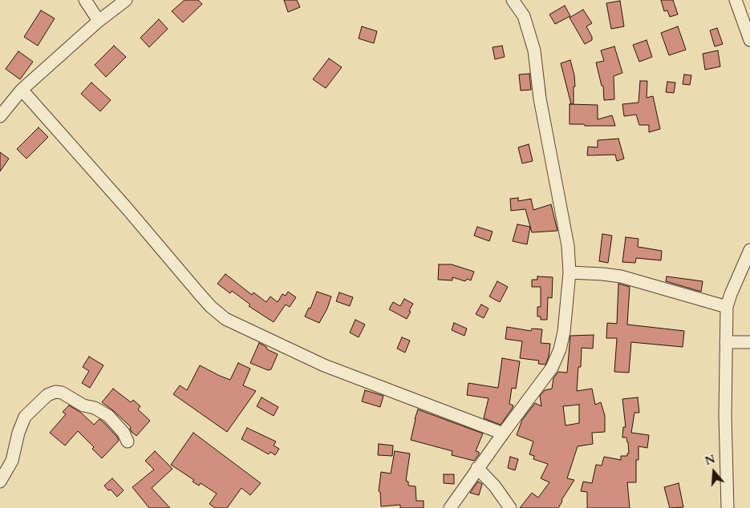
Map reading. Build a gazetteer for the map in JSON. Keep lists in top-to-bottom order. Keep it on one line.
{"north":"top"}
